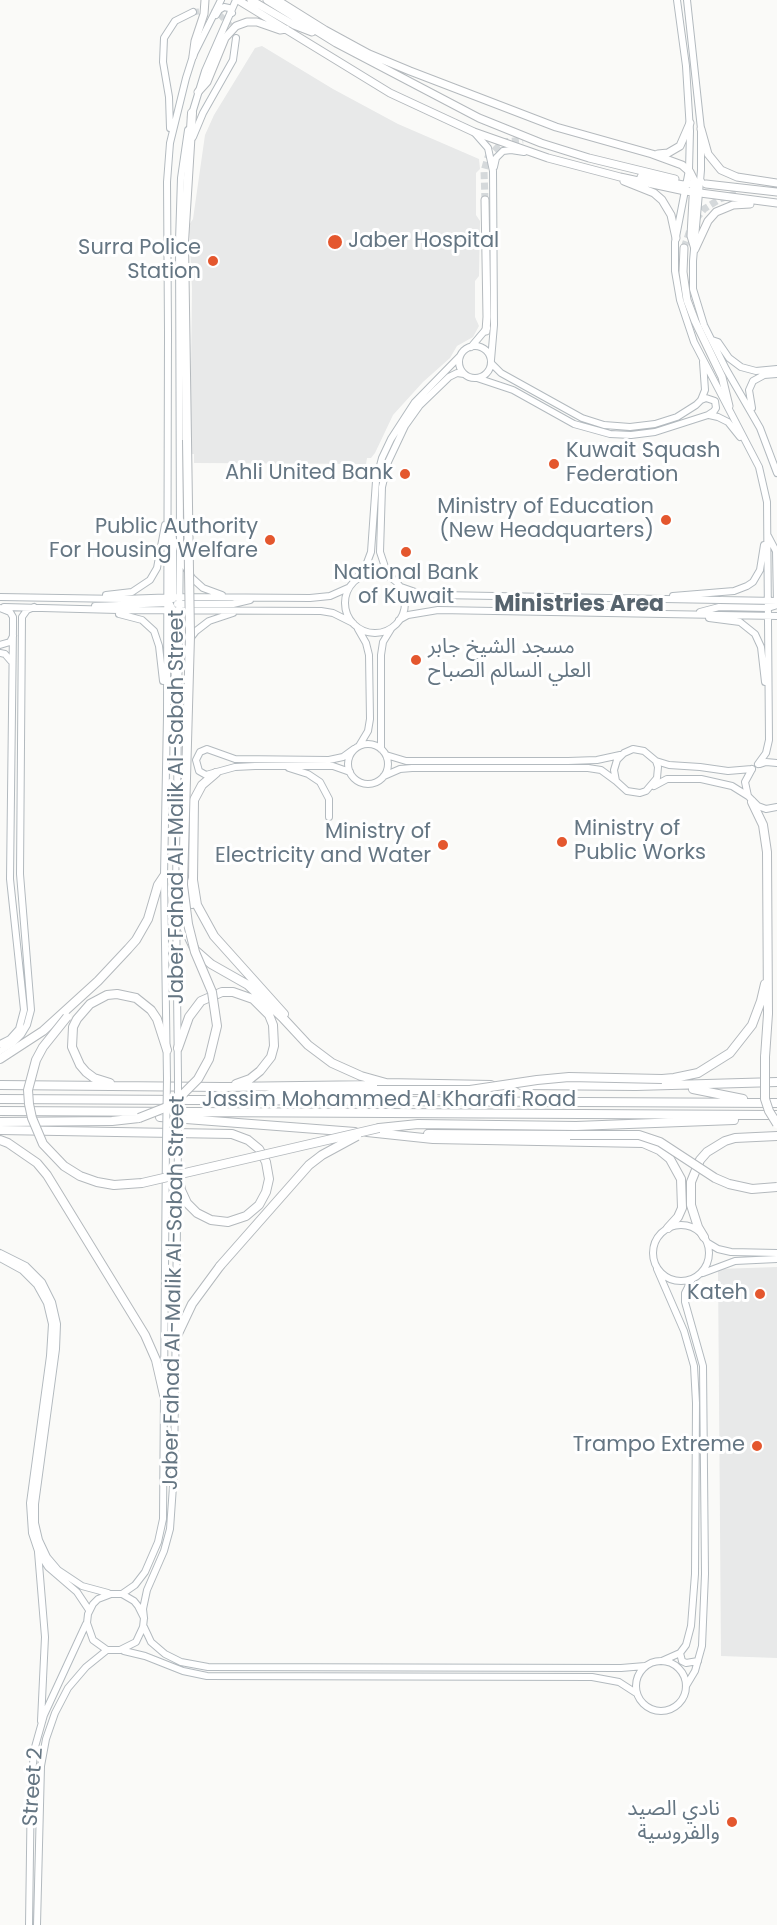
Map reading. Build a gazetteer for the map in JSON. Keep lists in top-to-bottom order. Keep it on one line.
{"streets":{"highway":["Jassim Mohammed Al Kharafi Road"],"street":["Jaber Fahad Al-Malik Al-Sabah Street","Street 2"]},"crossings":[["Jaber Fahad Al-Malik Al-Sabah Street","Street 2"]],"districts":["Ministries Area"],"places":["Jaber Hospital","Surra Police Station","Kuwait Squash Federation","Ahli United Bank","Ministry of Education (New Headquarters)","Public Authority For Housing Welfare","National Bank of Kuwait","مسجد الشيخ جابر العلي السالم الصباح","Ministry of Public Works","Ministry of Electricity and Water","Kateh","Trampo Extreme","نادي الصيد والفروسية"]}
